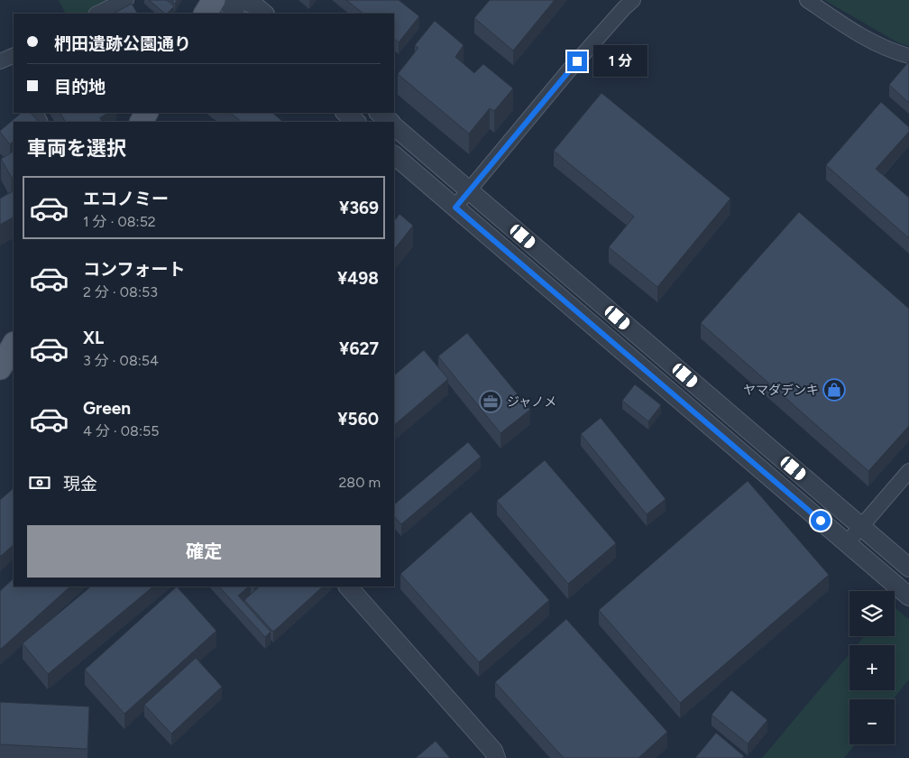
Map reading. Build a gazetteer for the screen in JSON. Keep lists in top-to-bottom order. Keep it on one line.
{"places":{"shop":["ヤマダデンキ"],"office":["ジャノメ"]},"page":{"banner":["椚田遺跡公園通り","目的地"],"bubble":"1 分","heading":"車両を選択","list":[{"name":"エコノミー","note":"1 分 · 08:52","value":"¥369"},{"name":"コンフォート","note":"2 分 · 08:53","value":"¥498"},{"name":"XL","note":"3 分 · 08:54","value":"¥627"},{"name":"Green","note":"4 分 · 08:55","value":"¥560"}],"pay":["現金","280 m"],"buttons":"確定","map_buttons":["+","−"]}}
